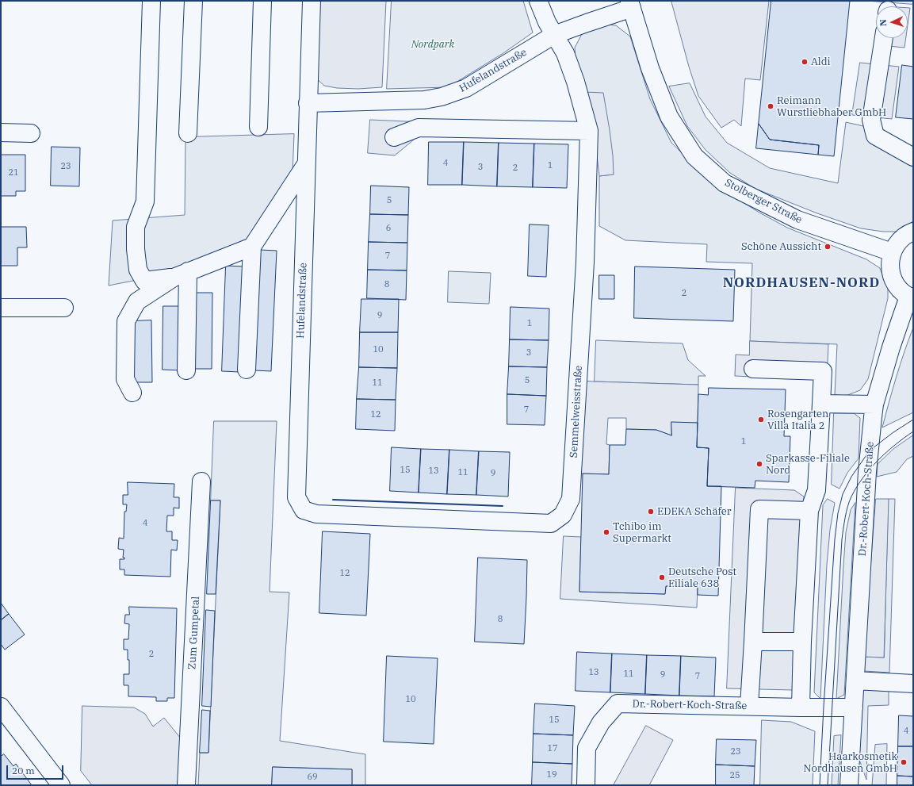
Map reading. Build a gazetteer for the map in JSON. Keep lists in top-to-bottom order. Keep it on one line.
{"streets":{"street":["Hufelandstraße","Stolberger Straße","Semmelweisstraße","Dr.-Robert-Koch-Straße","Zum Gumpetal"]},"crossings":[["Hufelandstraße","Stolberger Straße"],["Hufelandstraße","Semmelweisstraße"]],"districts":["NORDHAUSEN-NORD"],"parks":["Nordpark"],"places":["Aldi","Reimann Wurstliebhaber GmbH","Schöne Aussicht","Rosengarten Villa Italia 2","Sparkasse-Filiale Nord","EDEKA Schäfer","Tchibo im Supermarkt","Deutsche Post Filiale 638","Haarkosmetik Nordhausen GmbH"],"house_numbers":["4","1","23","3","2","21","5","6","7","8","2","9","1","10","3","5","11","7","12","1","15","13","11","9","4","12","8","2","13","11","9","7","10","15","4","17","23","19","25","69"],"scale_bar":"20 m","north":"left"}
